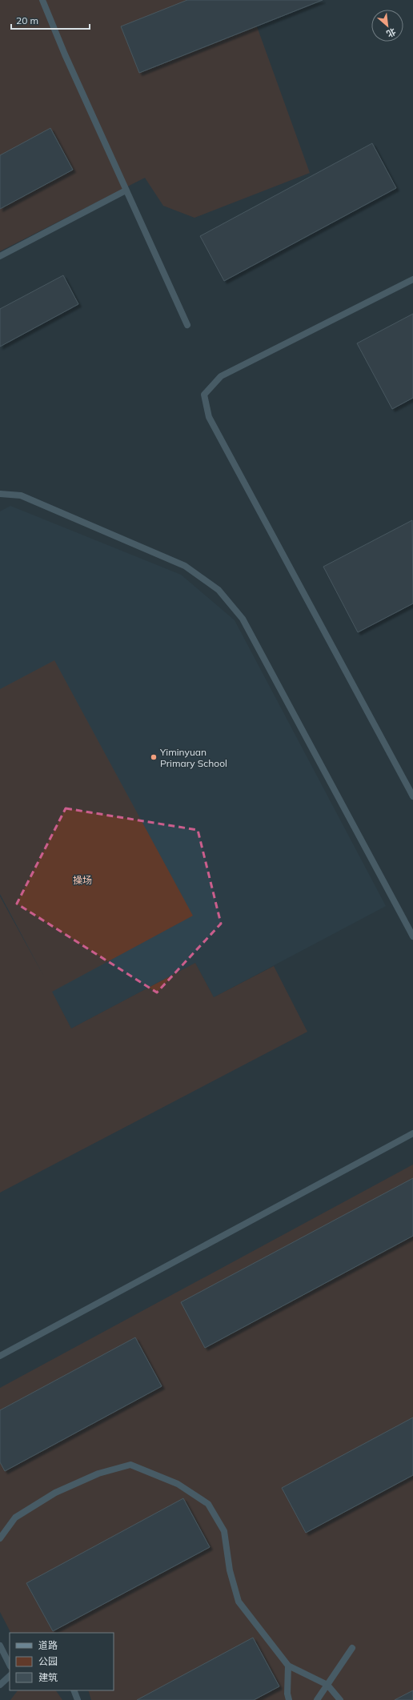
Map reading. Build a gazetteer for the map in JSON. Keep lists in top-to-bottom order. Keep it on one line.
{"parks":["操场"],"places":["Yiminyuan Primary School"],"legend":["道路","公园","建筑"],"scale_bar":"20 m","north":"bottom right"}
